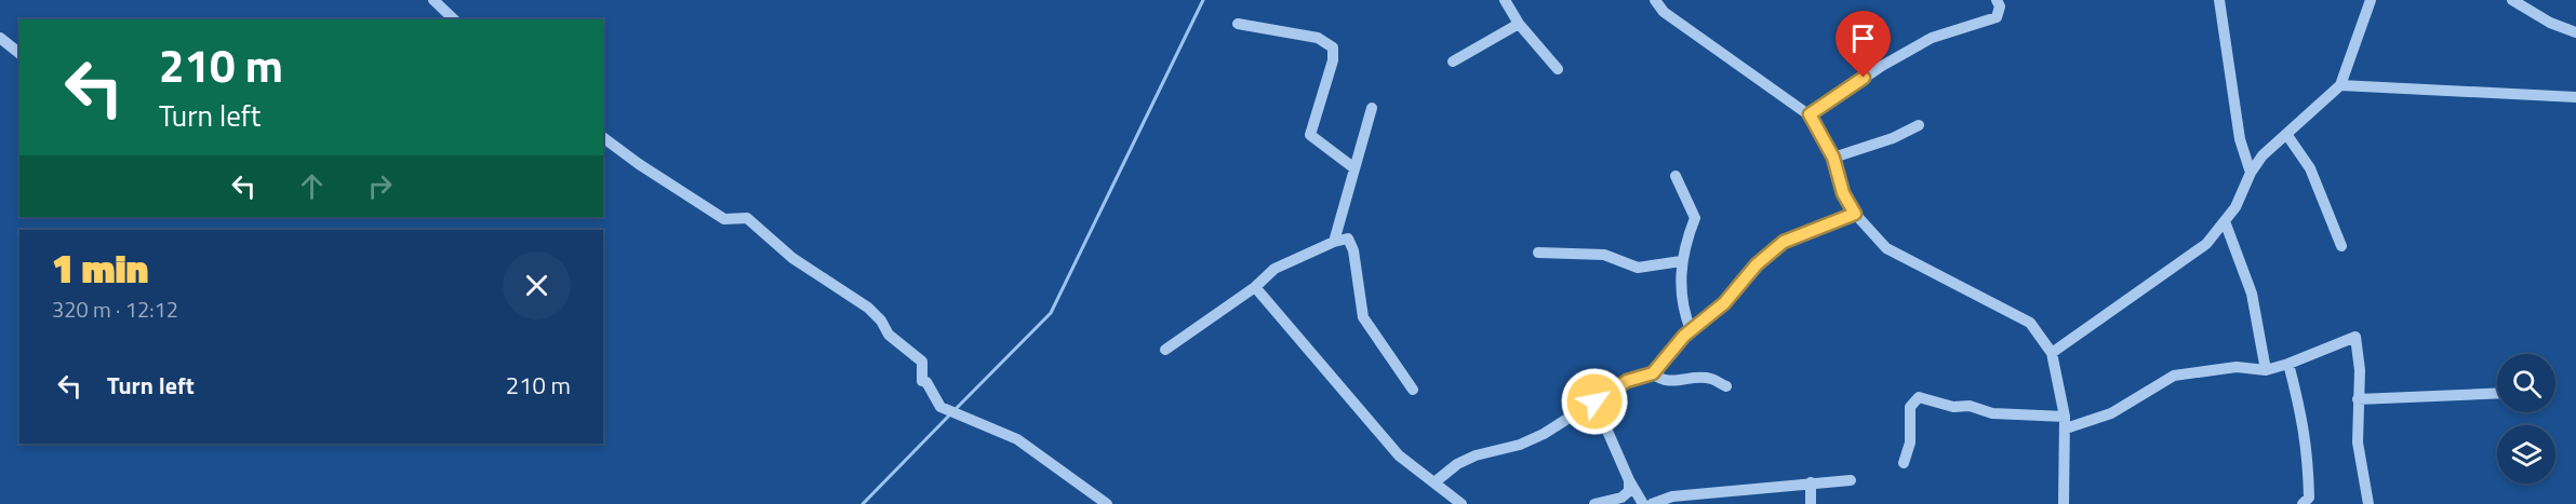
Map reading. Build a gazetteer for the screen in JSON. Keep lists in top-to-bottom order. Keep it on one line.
{"page":{"turn":["210 m","Turn left"],"heading":["1 min","320 m · 12:12"],"list":[{"name":"Turn left","value":"210 m"}]}}
